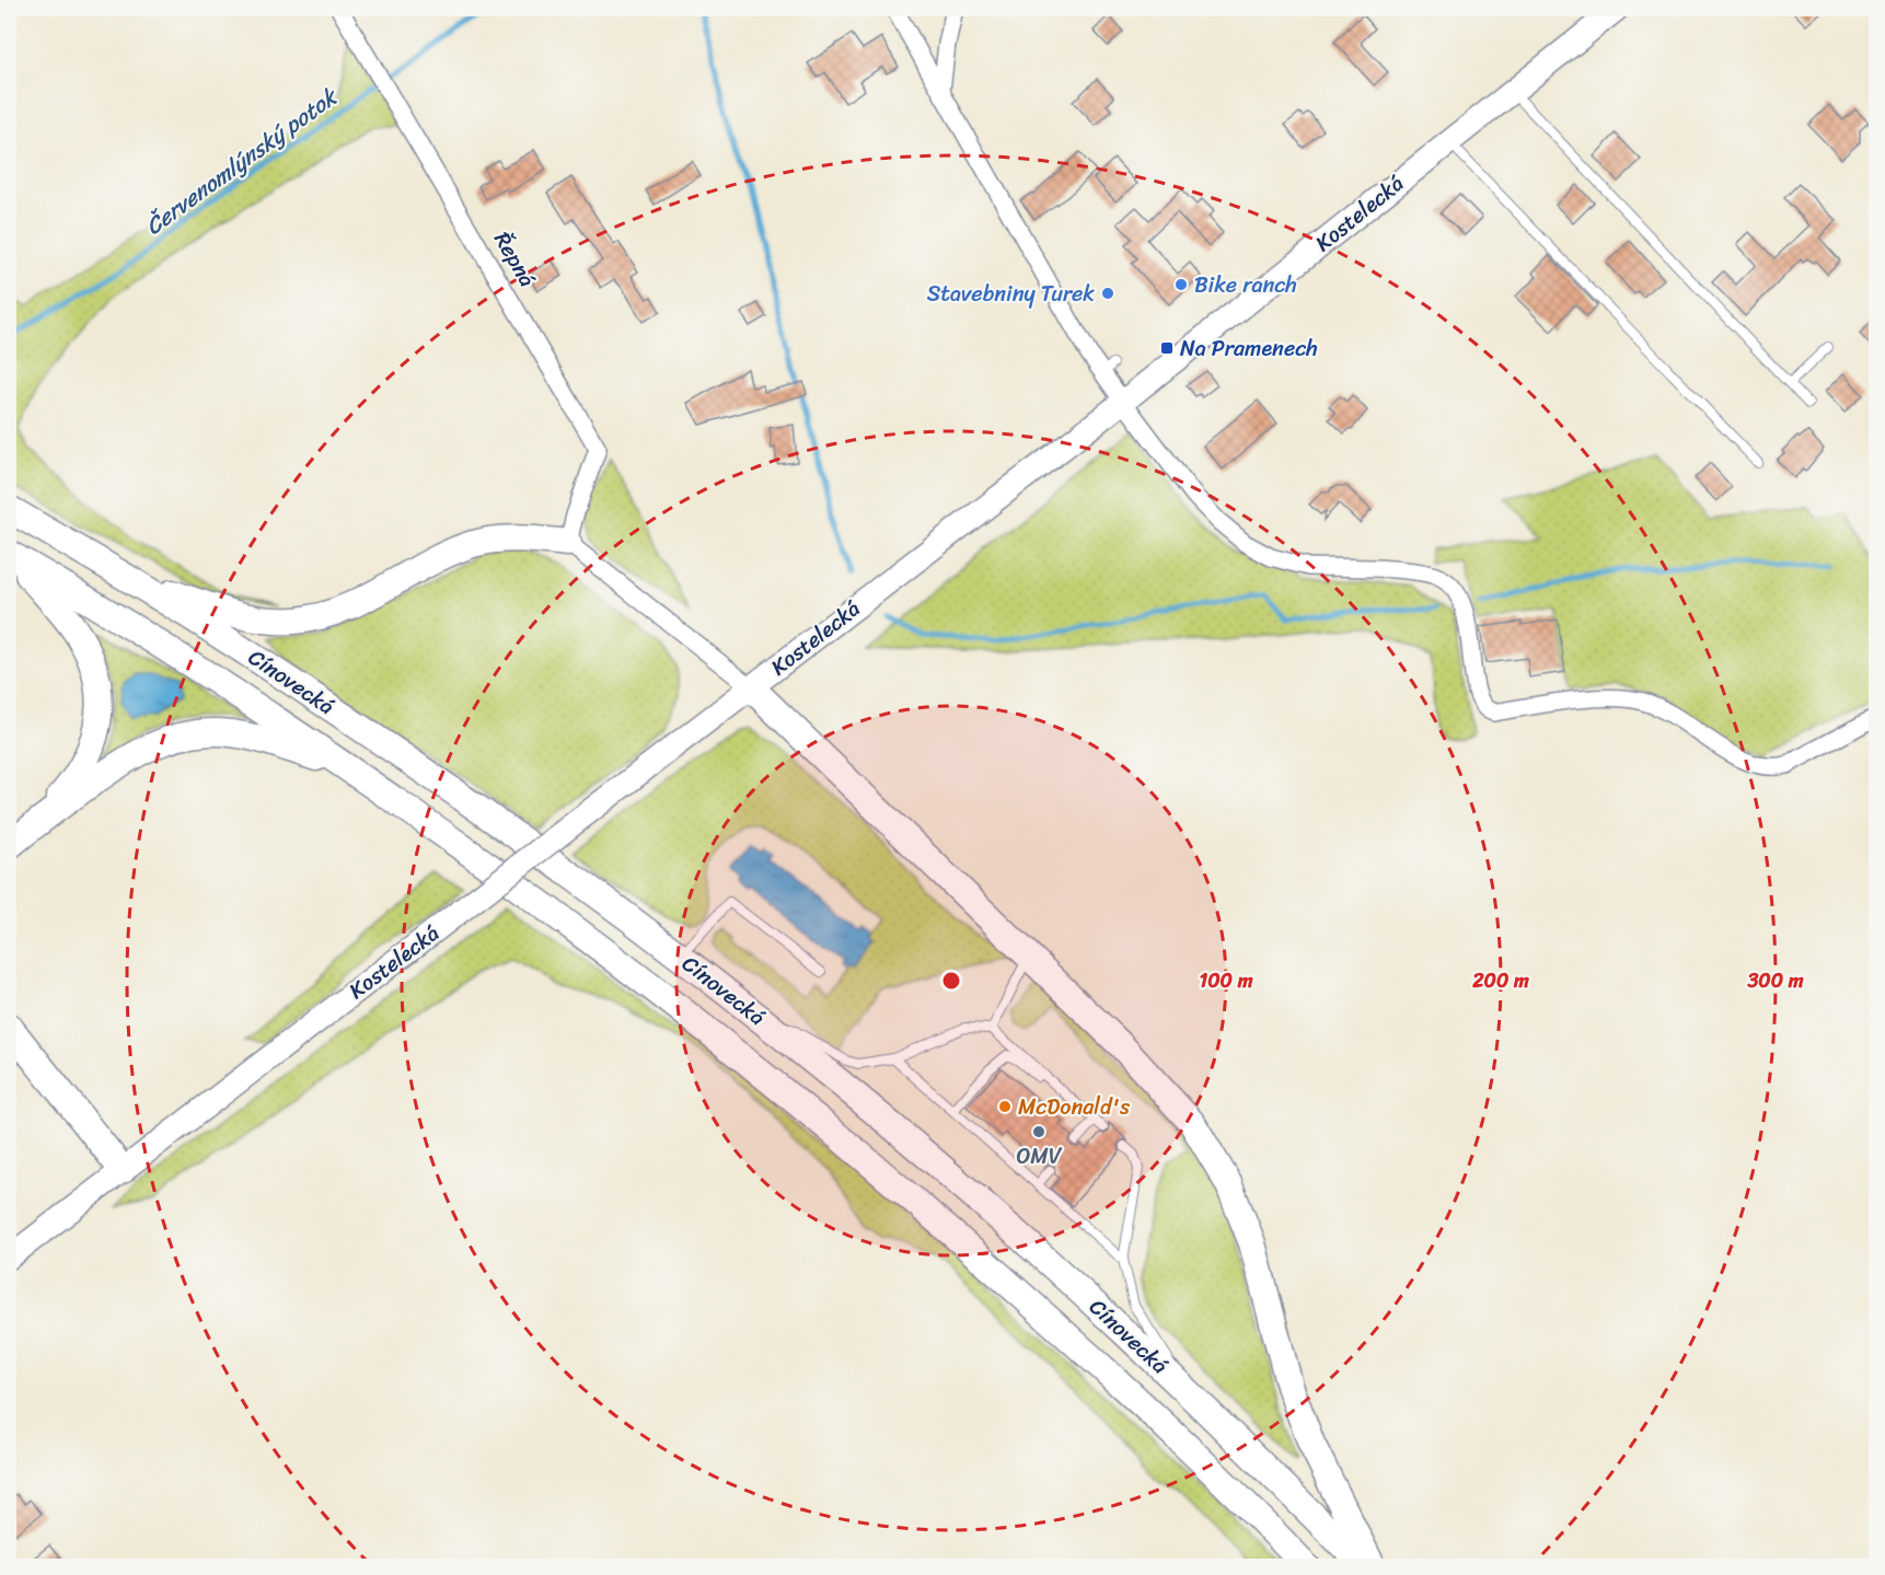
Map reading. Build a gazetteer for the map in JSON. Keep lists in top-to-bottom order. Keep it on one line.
{"streets":{"highway":["Cínovecká"],"main road":["Kostelecká"],"street":["Řepná"]},"water":["Červenomlýnský potok"],"places":{"other":["Bike ranch","Stavebniny Turek","McDonald's","OMV"],"transit":["Na Pramenech"]},"rings":["100 m","200 m","300 m"]}
